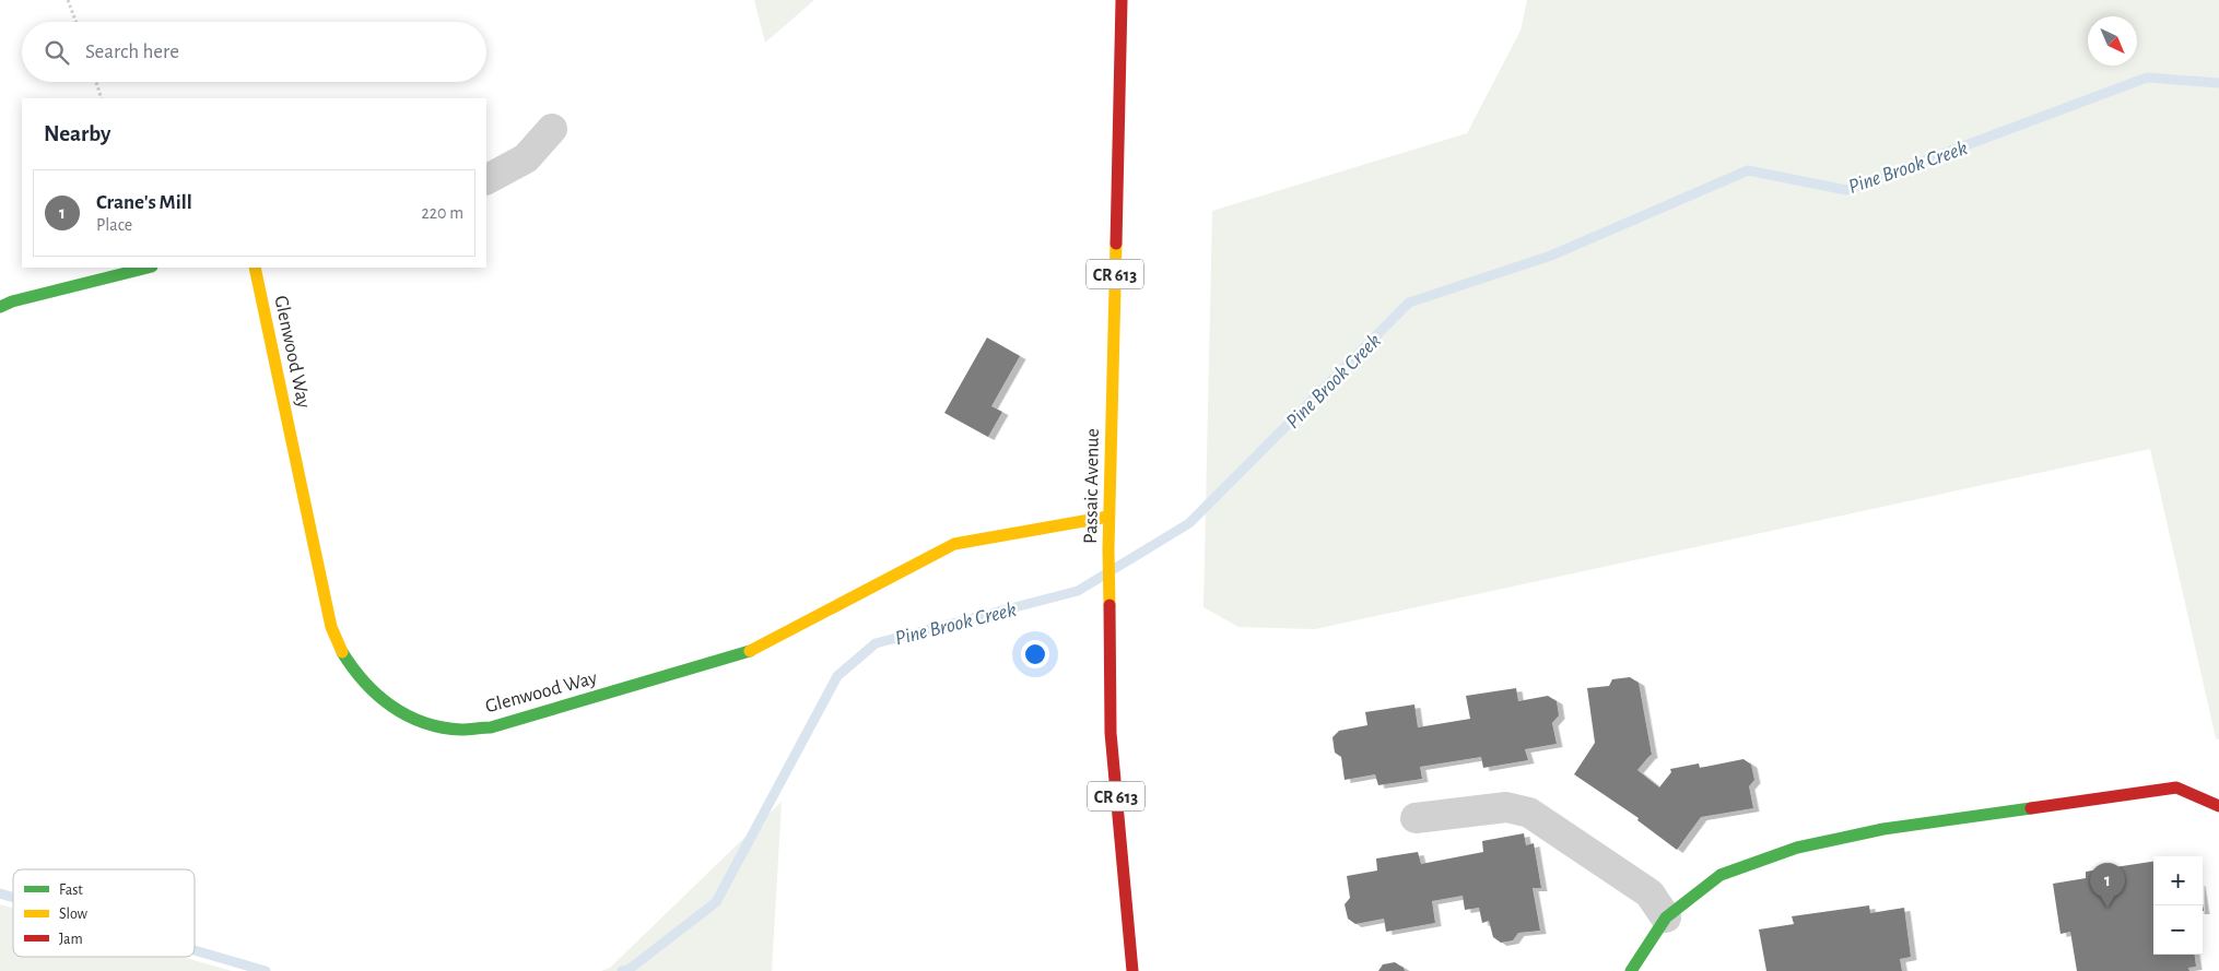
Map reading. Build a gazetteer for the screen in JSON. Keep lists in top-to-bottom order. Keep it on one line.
{"streets":{"street":["CR 613","Glenwood Way","Passaic Avenue"]},"crossings":[["Glenwood Way","Passaic Avenue"]],"water":["Pine Brook Creek"],"legend":["Fast","Slow","Jam"],"north":"bottom right","page":{"search":"Search here","heading":"Nearby","list":[{"mark":"1","name":"Crane's Mill","note":"Place","value":"220 m"}],"map_buttons":["+","−"],"pins":"1"}}
